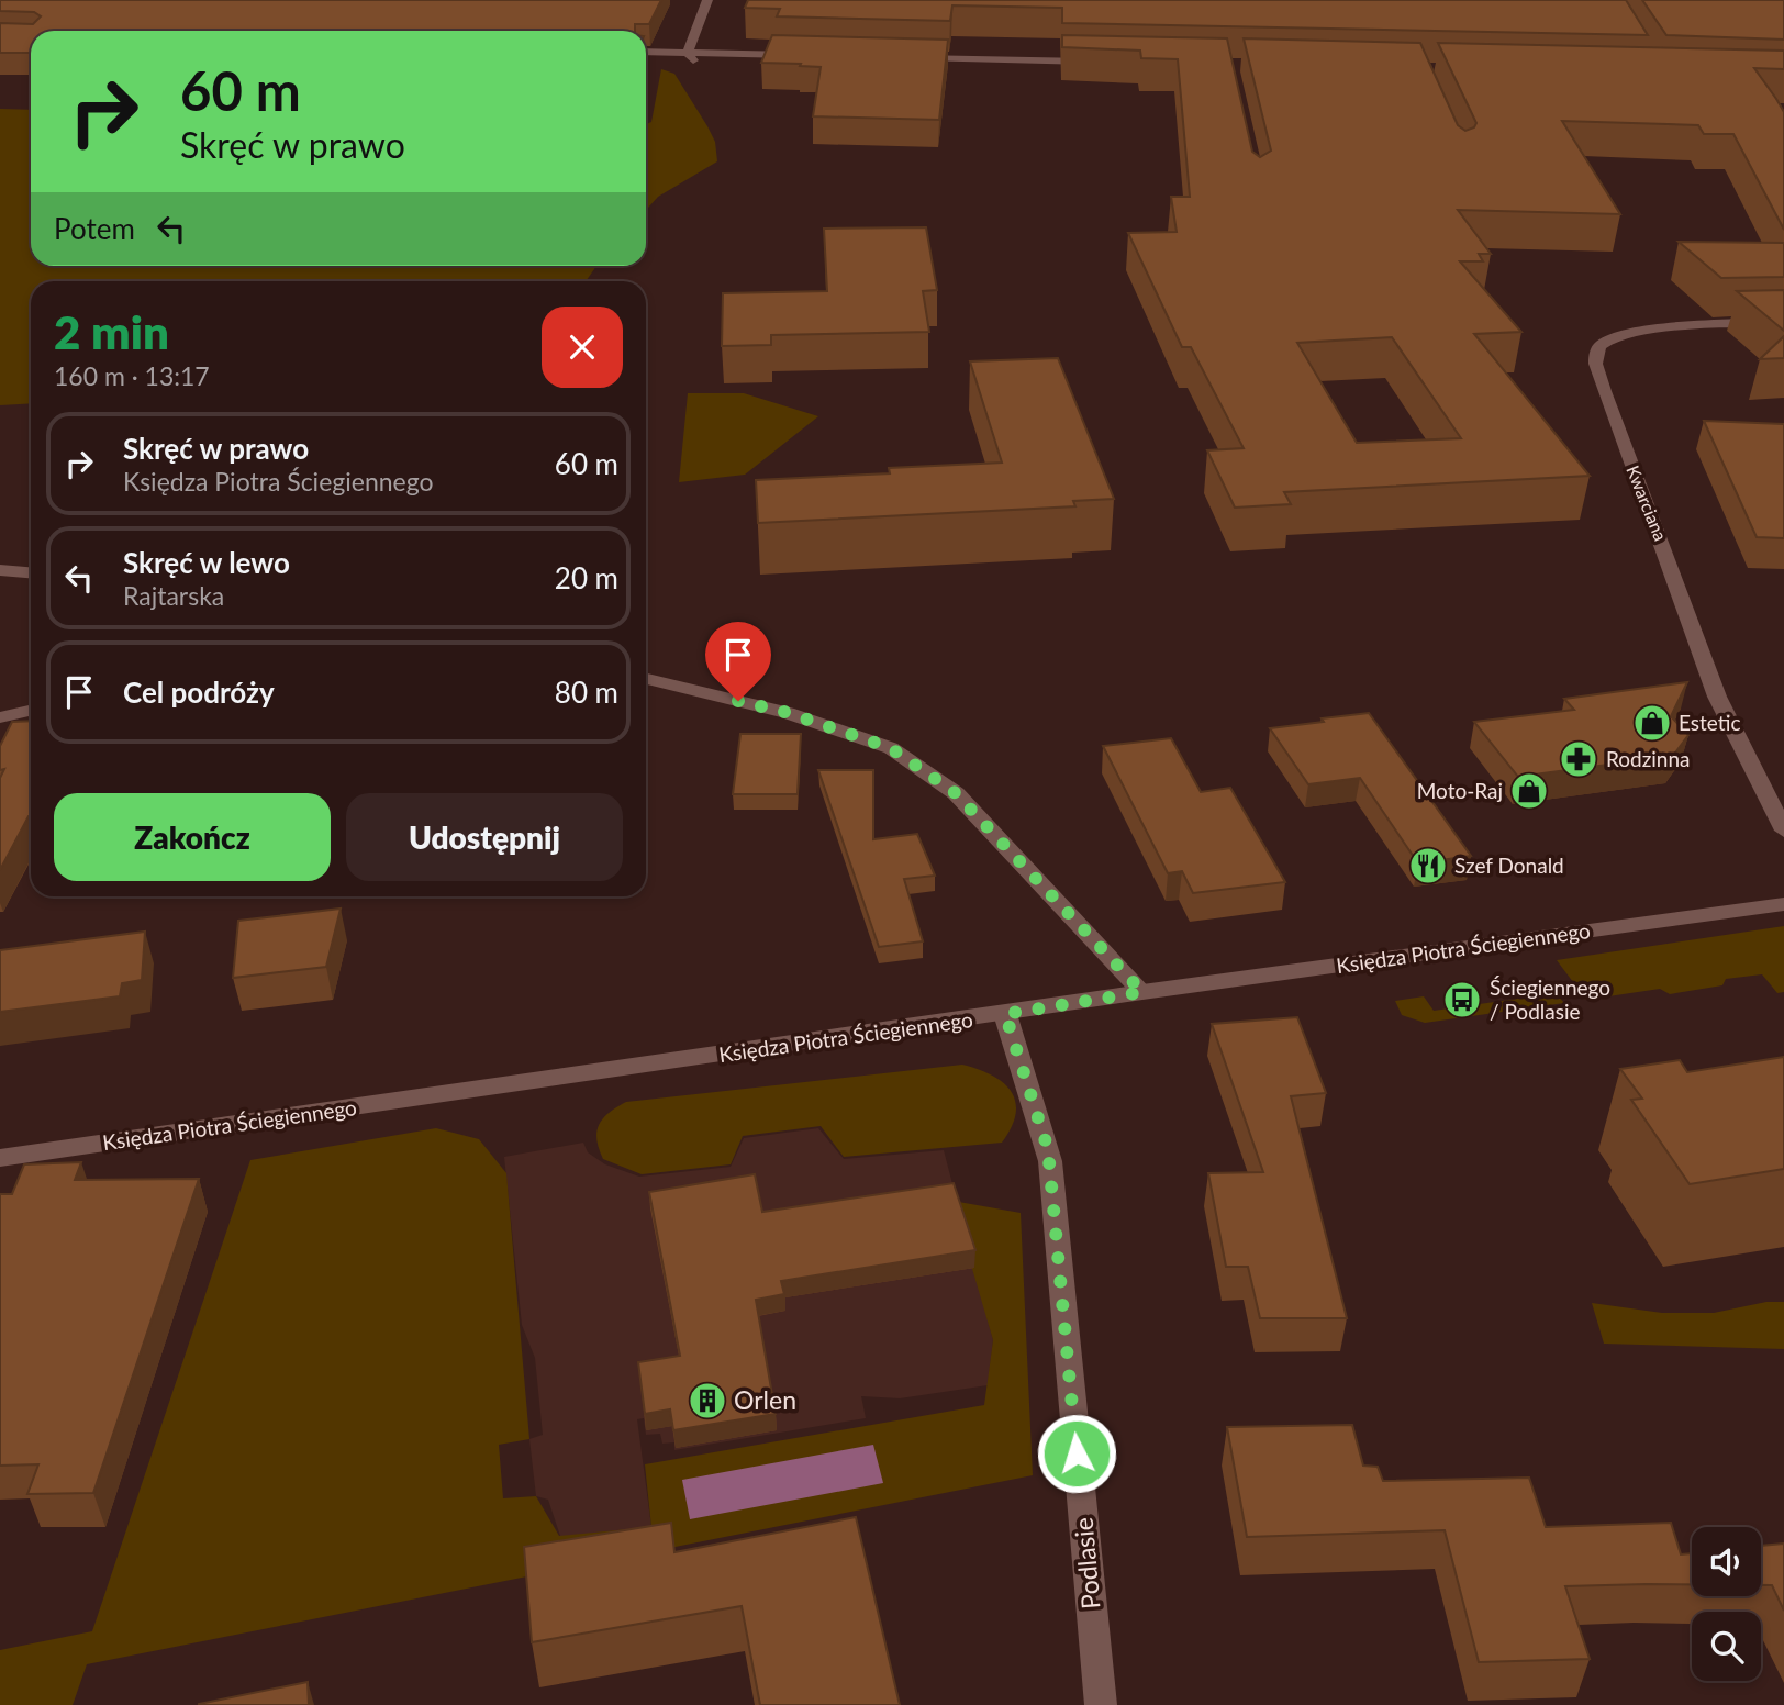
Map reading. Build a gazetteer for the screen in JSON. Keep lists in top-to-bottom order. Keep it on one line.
{"streets":{"street":["Kwarciana","Księdza Piotra Ściegiennego","Podlasie"]},"crossings":[["Księdza Piotra Ściegiennego","Podlasie"]],"places":{"shop":["Estetic","Moto-Raj"],"pharmacy":["Rodzinna"],"restaurant":["Szef Donald"],"bus stop":["Ściegiennego / Podlasie"],"building":["Orlen"]},"page":{"turn":["60 m","Skręć w prawo"],"then":"Potem","heading":["2 min","160 m · 13:17"],"list":[{"name":"Skręć w prawo","note":"Księdza Piotra Ściegiennego","value":"60 m"},{"name":"Skręć w lewo","note":"Rajtarska","value":"20 m"},{"name":"Cel podróży","value":"80 m"}],"buttons":["Zakończ","Udostępnij"]}}
